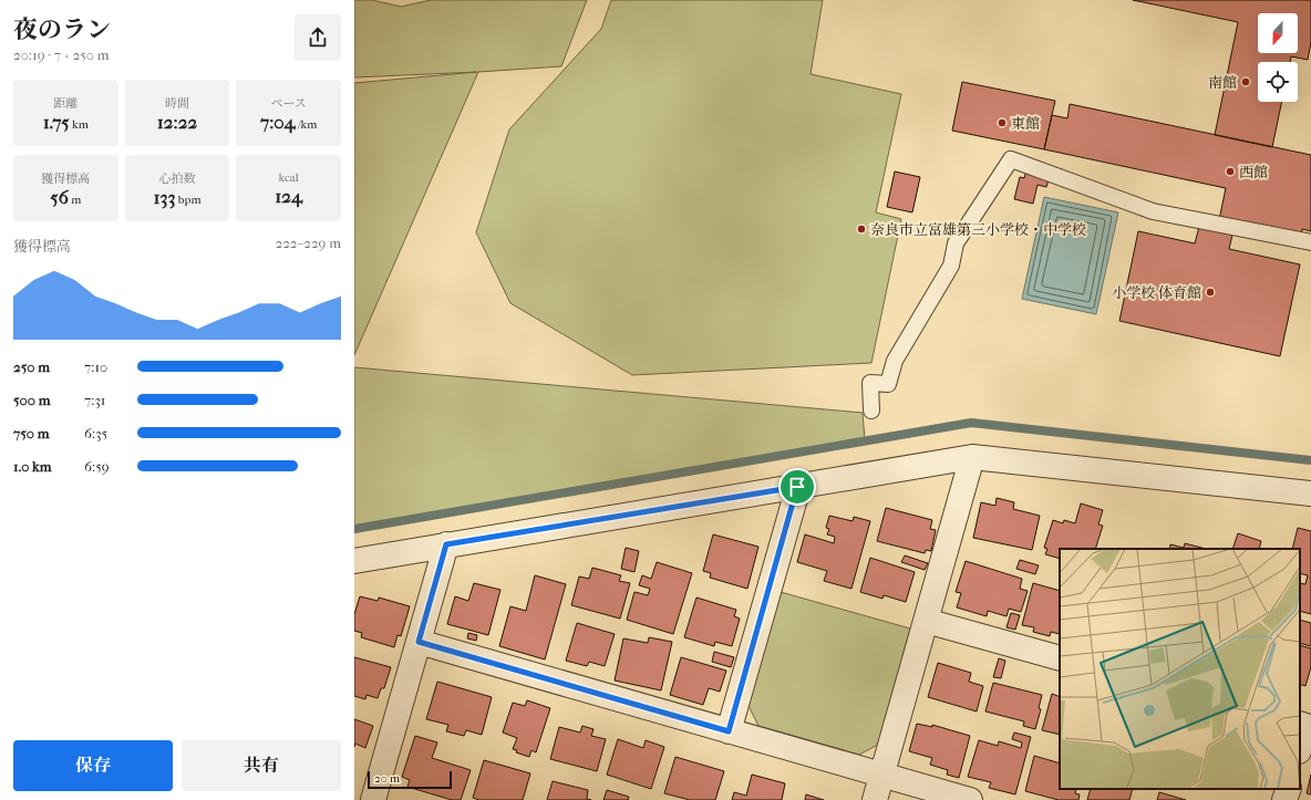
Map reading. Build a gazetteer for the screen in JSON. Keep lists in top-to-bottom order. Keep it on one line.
{"places":["南館","東館","西館","奈良市立富雄第三小学校・中学校","小学校 体育館"],"scale_bar":"20 m","north":"bottom","page":{"heading":["夜のラン","20:19 · 7 × 250 m"],"stats":[["距離","1.75 km"],["時間","12:22"],["ペース","7:04 /km"],["獲得標高","56 m"],["心拍数","133 bpm"],["kcal","124"]],"chart":["獲得標高","222–229 m"],"list":[{"name":"250 m","note":"7:10"},{"name":"500 m","note":"7:31"},{"name":"750 m","note":"6:35"},{"name":"1.0 km","note":"6:59"}],"buttons":["保存","共有"],"scale":"20 m"}}
